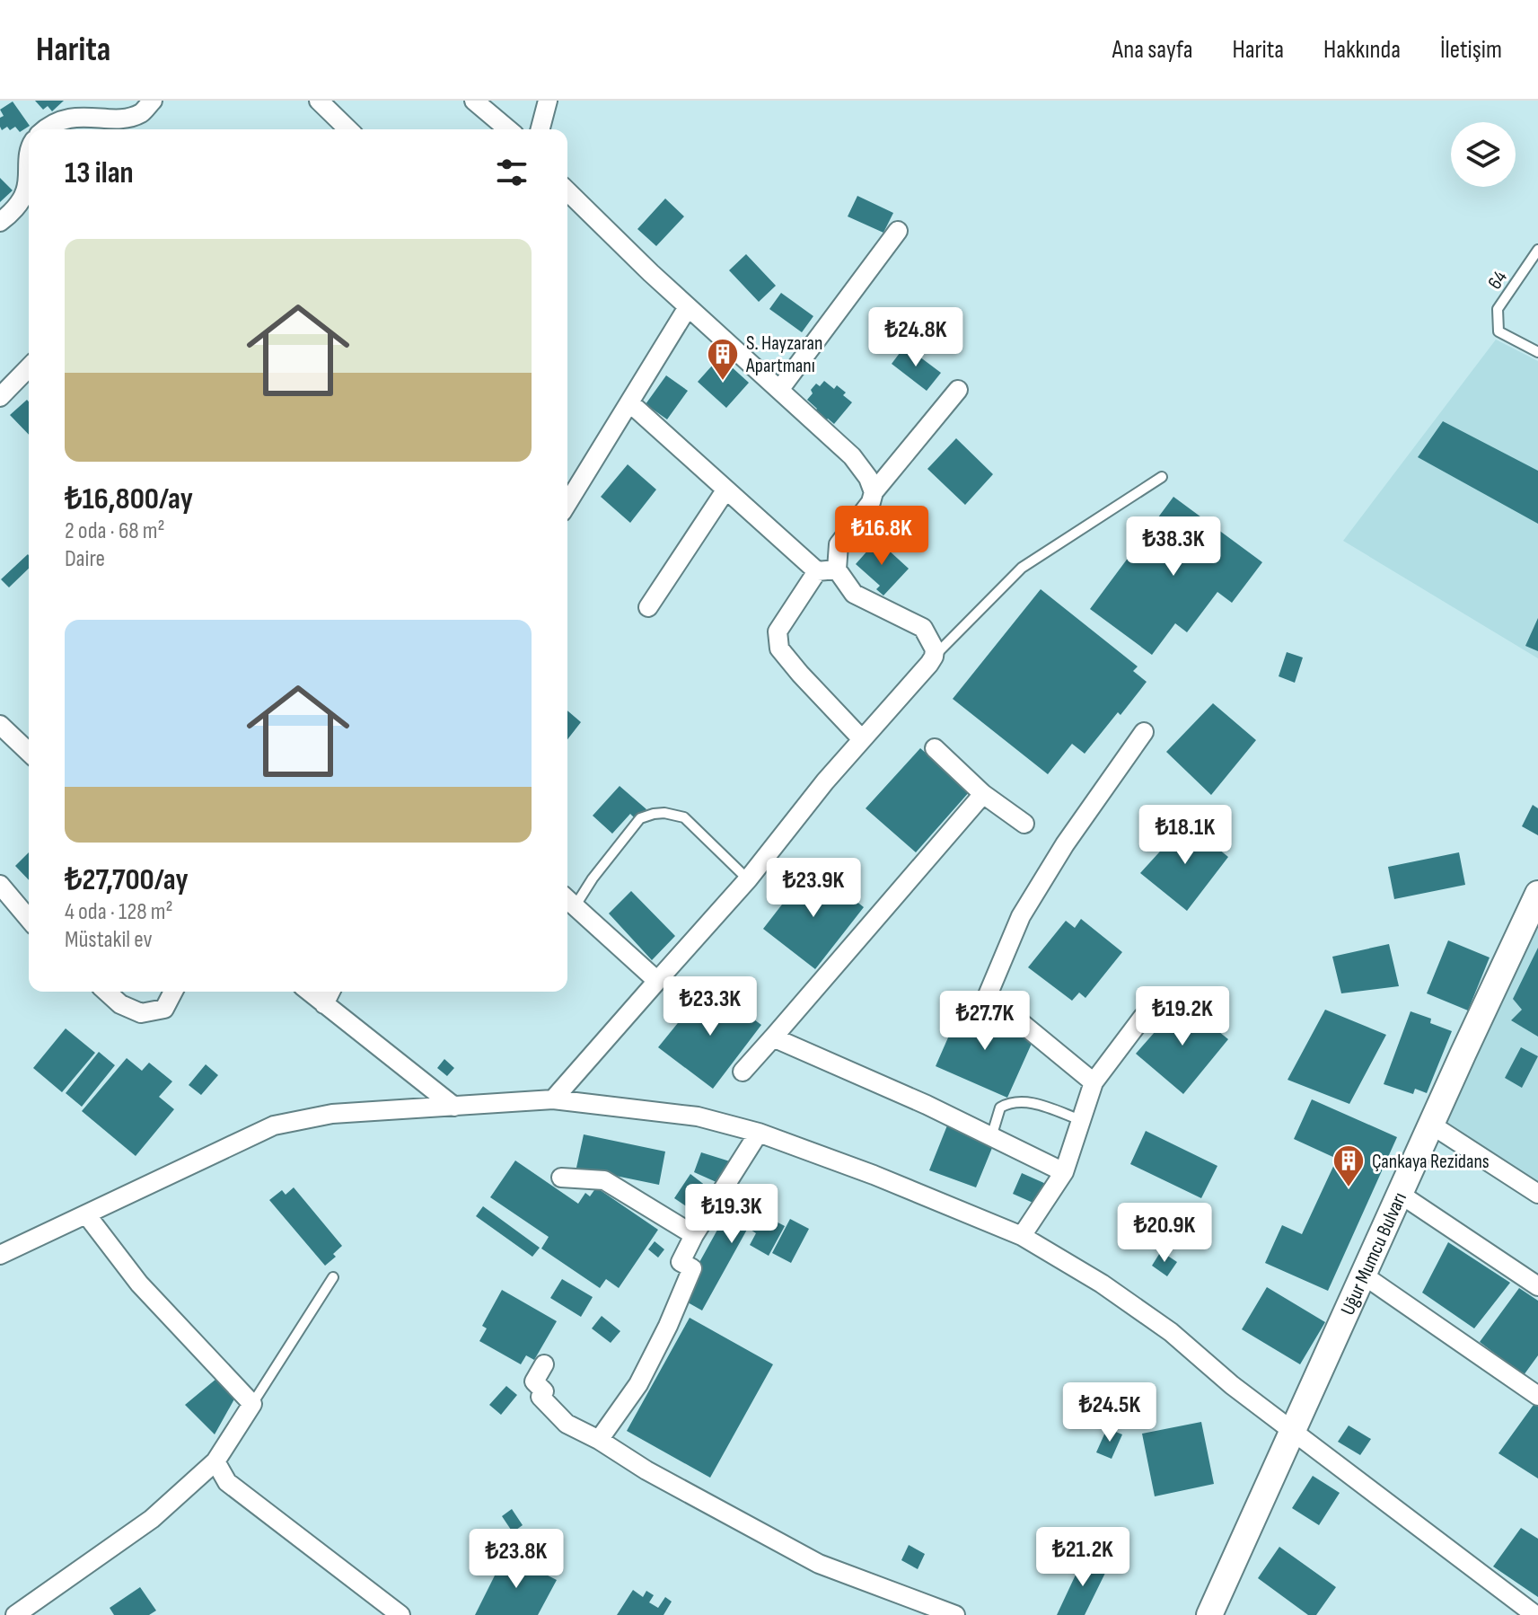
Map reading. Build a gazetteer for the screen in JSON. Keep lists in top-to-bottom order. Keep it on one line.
{"streets":{"street":["Uğur Mumcu Bulvarı"],"lane":["64"]},"places":{"building":["S. Hayzaran Apartmanı","Çankaya Rezidans"]},"page":{"header":"Harita","nav":["Ana sayfa","Harita","Hakkında","İletişim"],"heading":"13 ilan","list":[{"name":"₺16,800/ay","note":"2 oda · 68 m² · Daire"},{"name":"₺27,700/ay","note":"4 oda · 128 m² · Müstakil ev"}],"price":["₺24.8K","₺16.8K","₺38.3K","₺18.1K","₺23.9K","₺23.3K","₺19.2K","₺27.7K","₺19.3K","₺20.9K","₺24.5K","₺21.2K","₺23.8K"]}}
